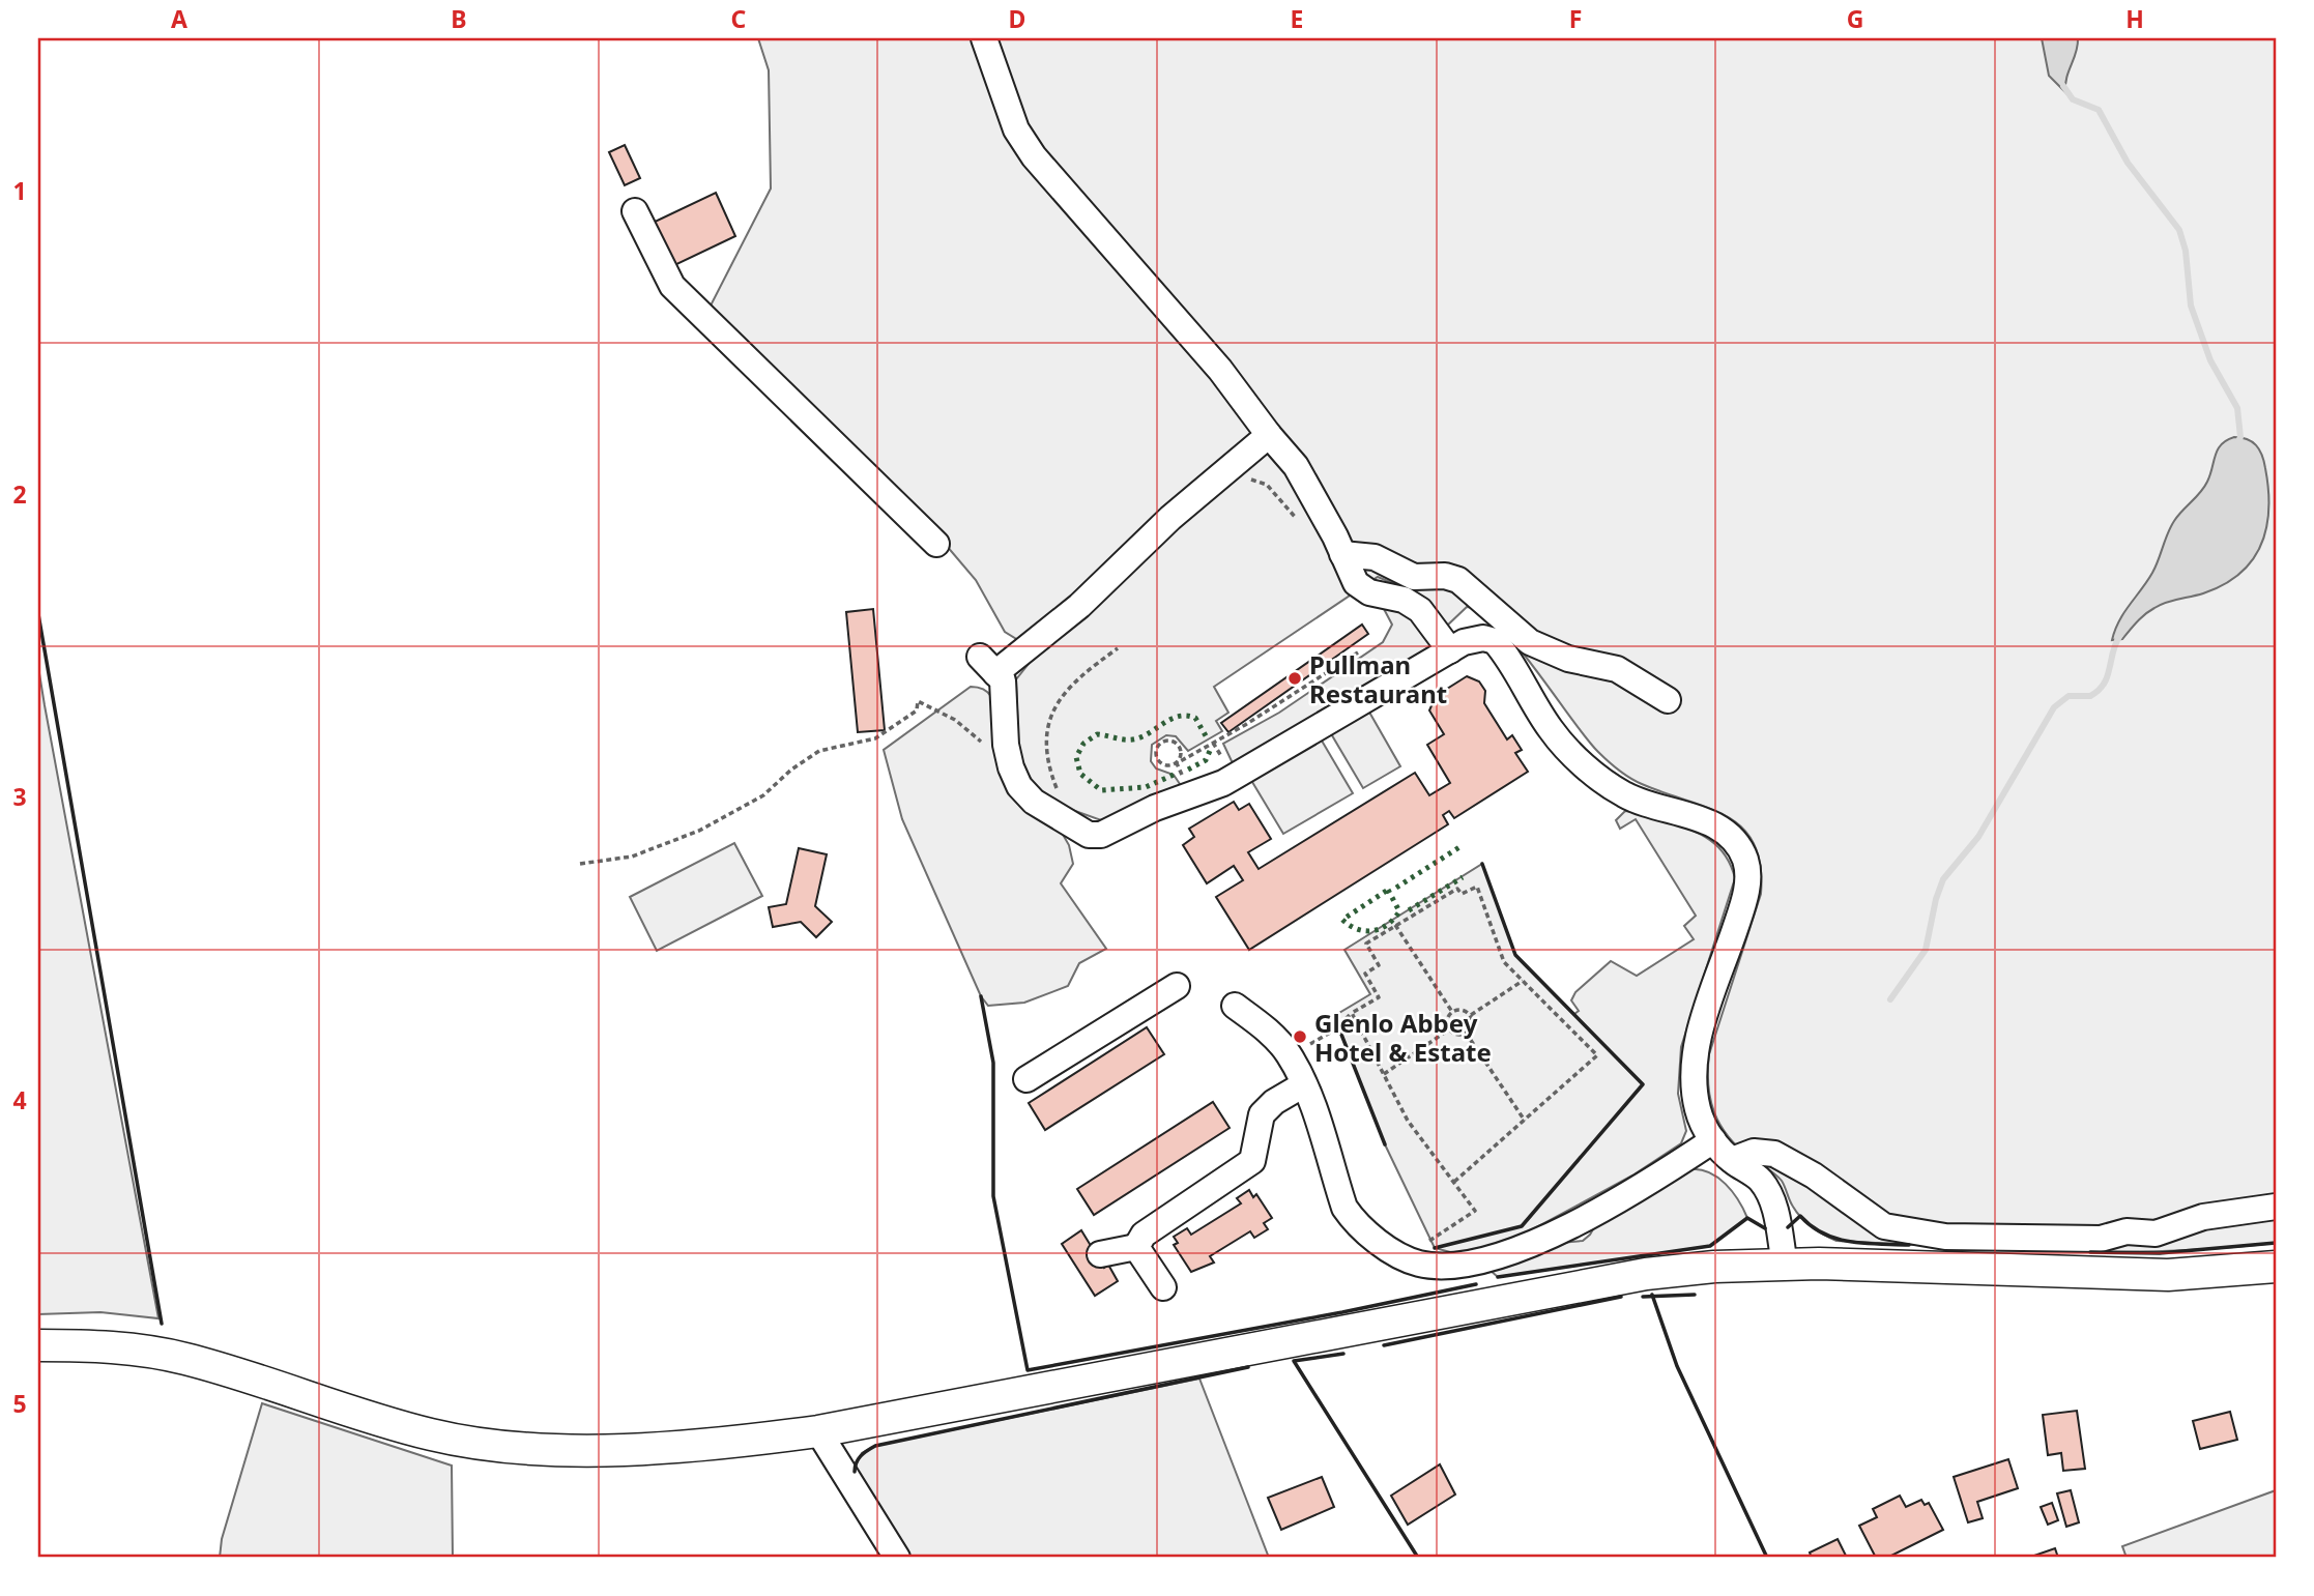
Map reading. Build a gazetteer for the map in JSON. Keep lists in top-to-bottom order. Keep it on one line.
{"places":["Pullman Restaurant","Glenlo Abbey Hotel & Estate"],"grid":{"columns":["A","B","C","D","E","F","G","H"],"rows":["1","2","3","4","5"]}}
